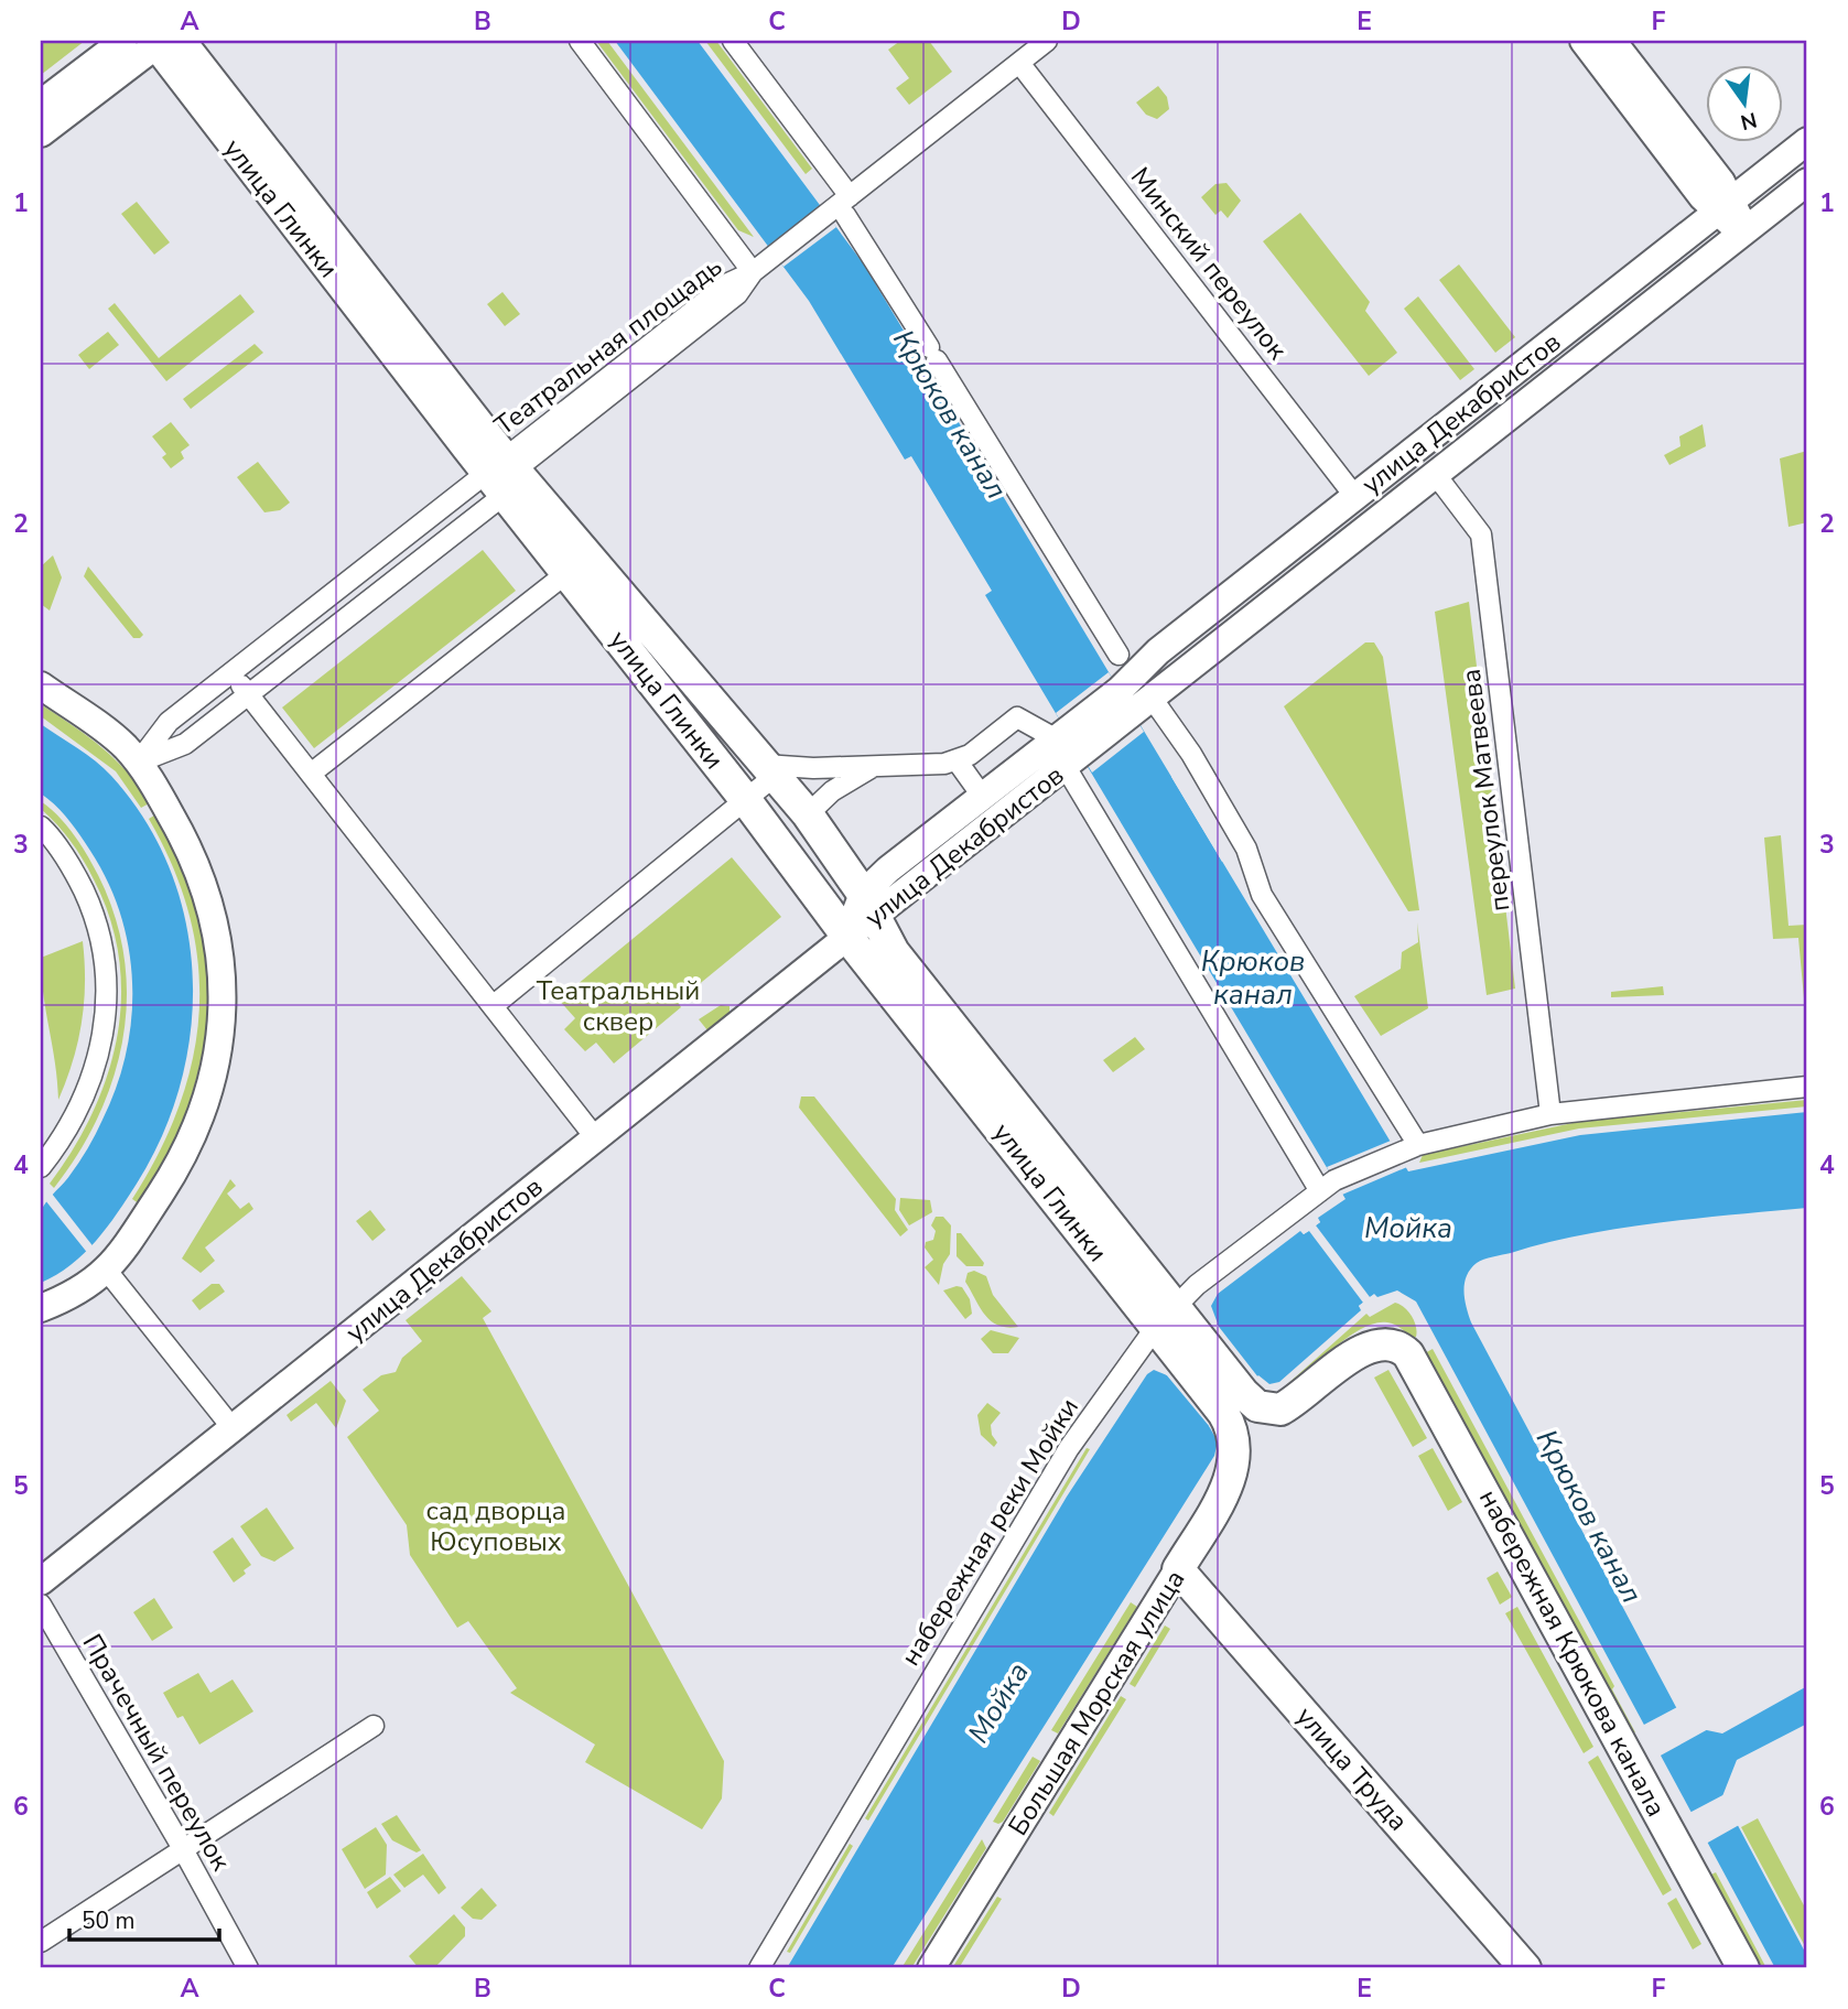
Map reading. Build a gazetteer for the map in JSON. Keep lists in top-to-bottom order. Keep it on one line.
{"streets":{"main road":["улица Глинки","улица Декабристов","набережная Крюкова канала","Большая Морская улица","улица Труда"],"street":["Минский переулок","Театральная площадь","переулок Матвеева","набережная реки Мойки","Прачечный переулок"]},"crossings":[["улица Глинки","Театральная площадь"],["улица Глинки","улица Декабристов"],["улица Глинки","набережная реки Мойки"],["улица Глинки","набережная Крюкова канала"],["улица Глинки","Большая Морская улица"],["Минский переулок","Театральная площадь"],["Минский переулок","улица Декабристов"],["улица Декабристов","переулок Матвеева"],["набережная Крюкова канала","Большая Морская улица"],["Большая Морская улица","улица Труда"]],"water":["Крюков канал","Мойка"],"parks":["Театральный сквер","сад дворца Юсуповых"],"scale_bar":"50 m","north":"bottom","grid":{"columns":["A","B","C","D","E","F"],"rows":["1","2","3","4","5","6"]}}
